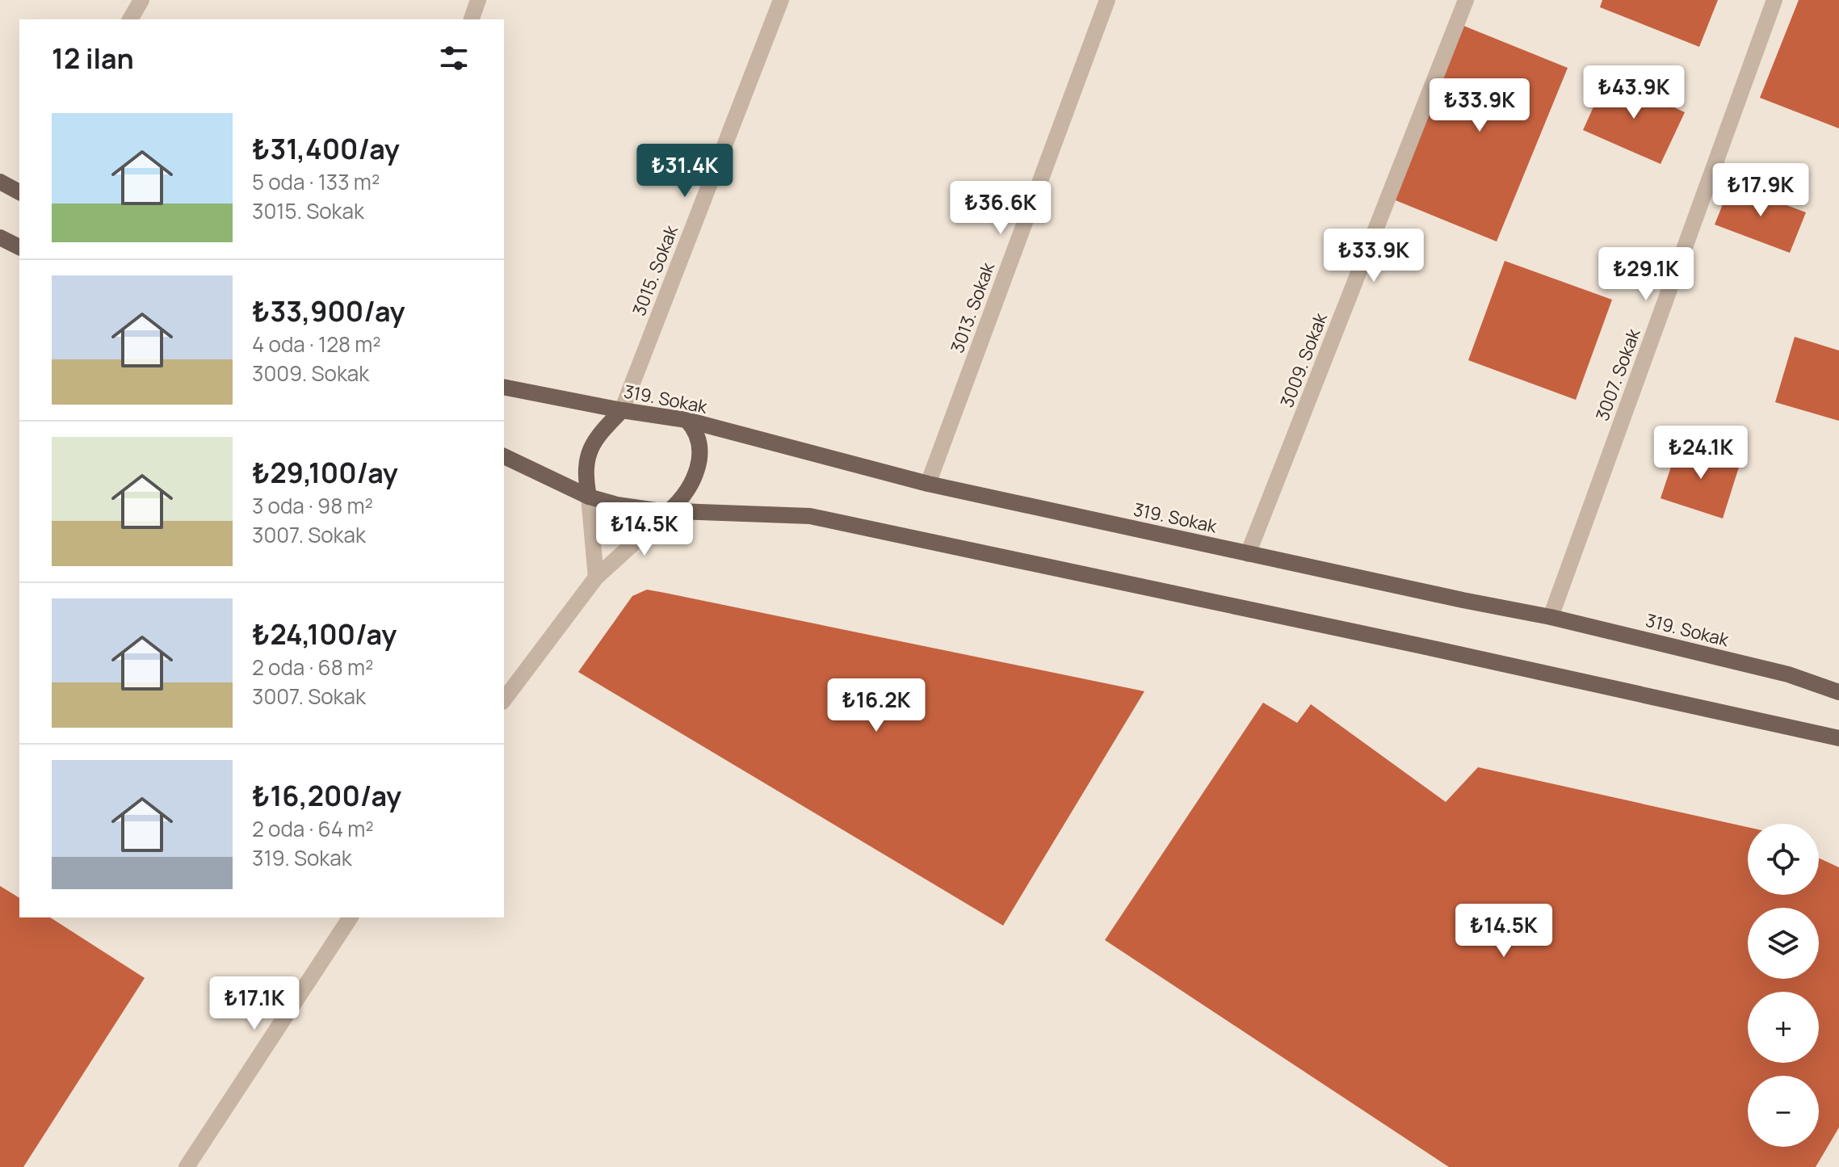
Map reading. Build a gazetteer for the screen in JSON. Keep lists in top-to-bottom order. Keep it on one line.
{"streets":{"main road":["319. Sokak"],"street":["3015. Sokak","3013. Sokak","3009. Sokak","3007. Sokak"]},"crossings":[["3015. Sokak","319. Sokak"],["3013. Sokak","319. Sokak"],["3009. Sokak","319. Sokak"],["3007. Sokak","319. Sokak"]],"page":{"heading":"12 ilan","price":["₺43.9K","₺33.9K","₺31.4K","₺17.9K","₺36.6K","₺33.9K","₺29.1K","₺24.1K","₺14.5K","₺16.2K","₺14.5K","₺17.1K"],"list":[{"name":"₺31,400/ay","note":"5 oda · 133 m² · 3015. Sokak"},{"name":"₺33,900/ay","note":"4 oda · 128 m² · 3009. Sokak"},{"name":"₺29,100/ay","note":"3 oda · 98 m² · 3007. Sokak"},{"name":"₺24,100/ay","note":"2 oda · 68 m² · 3007. Sokak"},{"name":"₺16,200/ay","note":"2 oda · 64 m² · 319. Sokak"}],"map_buttons":["+","−"]}}
